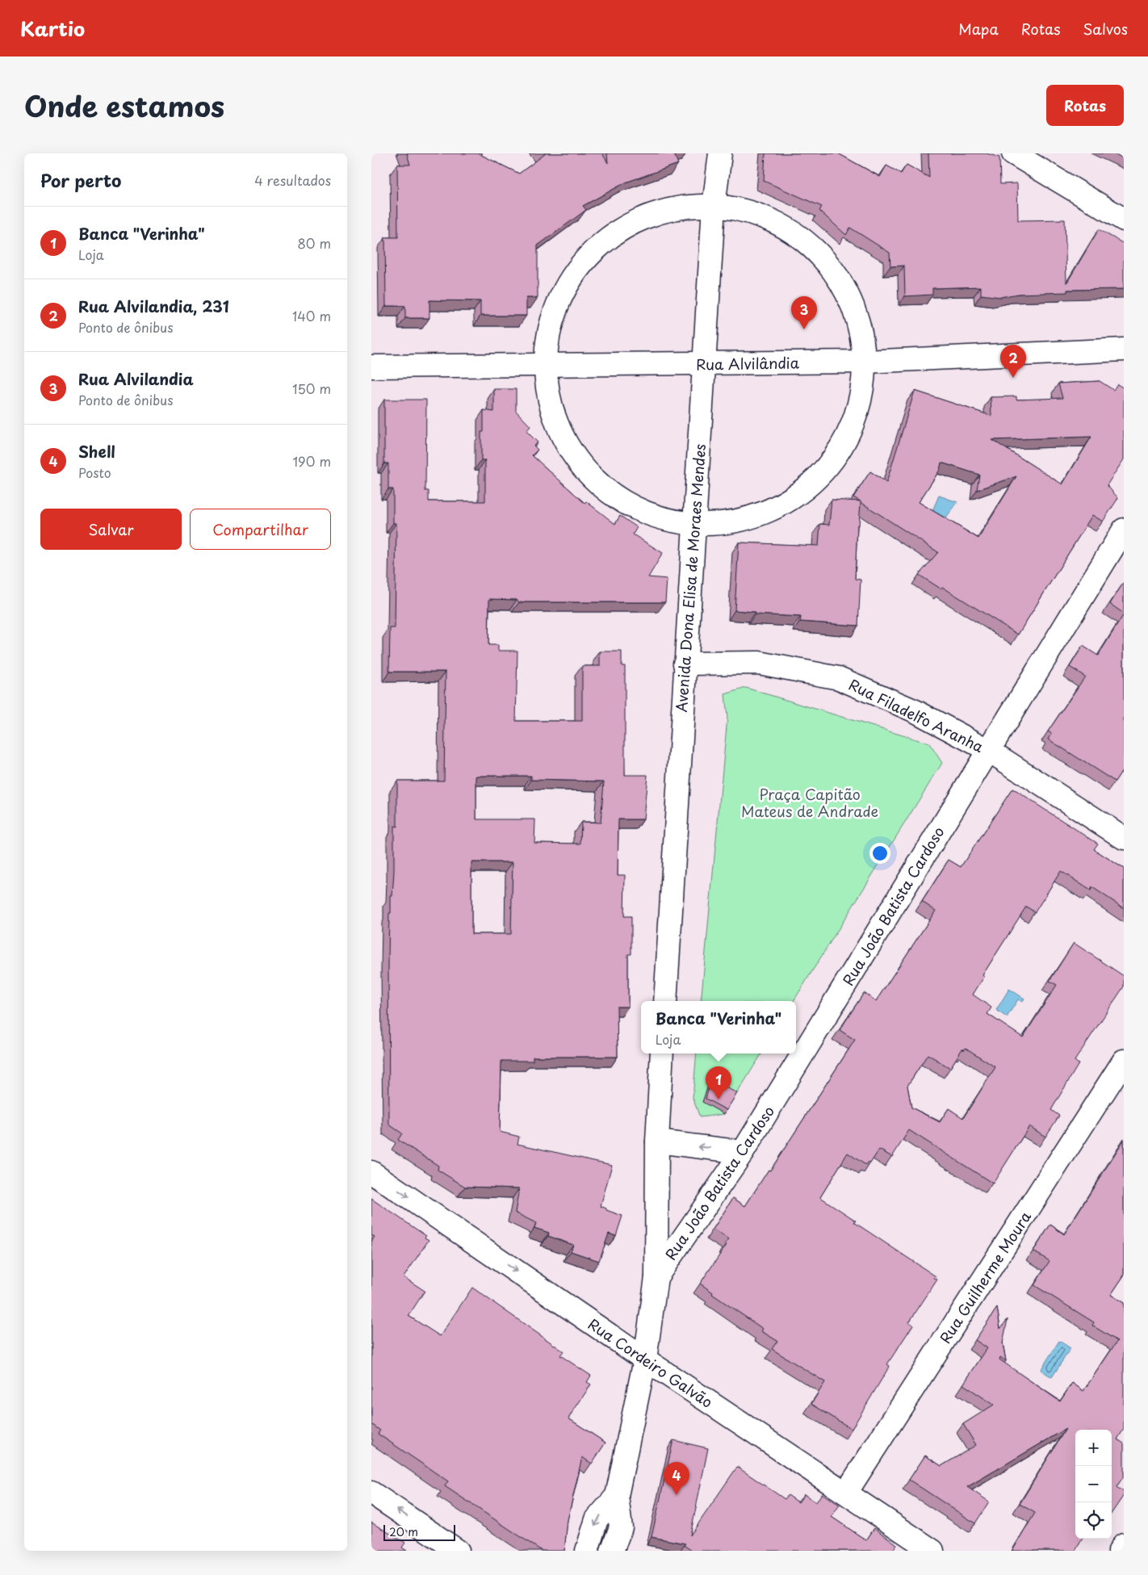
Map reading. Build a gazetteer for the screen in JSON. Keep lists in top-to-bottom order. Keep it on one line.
{"streets":{"street":["Rua Alvilândia","Avenida Dona Elisa de Moraes Mendes","Rua Filadelfo Aranha","Rua João Batista Cardoso","Rua Guilherme Moura","Rua Cordeiro Galvão"]},"crossings":[["Rua Alvilândia","Avenida Dona Elisa de Moraes Mendes"],["Avenida Dona Elisa de Moraes Mendes","Rua Filadelfo Aranha"],["Rua Filadelfo Aranha","Rua João Batista Cardoso"],["Rua Guilherme Moura","Rua Cordeiro Galvão"]],"one_way":["Rua Cordeiro Galvão"],"parks":["Praça Capitão Mateus de Andrade"],"scale_bar":"20 m","page":{"header":"Kartio","nav":["Mapa","Rotas","Salvos"],"title":"Onde estamos","buttons":["Rotas",["Salvar","Compartilhar"]],"heading":["Por perto","4 resultados"],"list":[{"mark":"1","name":"Banca \"Verinha\"","note":"Loja","value":"80 m"},{"mark":"2","name":"Rua Alvilandia, 231","note":"Ponto de ônibus","value":"140 m"},{"mark":"3","name":"Rua Alvilandia","note":"Ponto de ônibus","value":"150 m"},{"mark":"4","name":"Shell","note":"Posto","value":"190 m"}],"pins":["3","2","1","4"],"popup":["Banca \"Verinha\"","Loja"],"map_buttons":["+","−"],"scale":"20 m"}}
